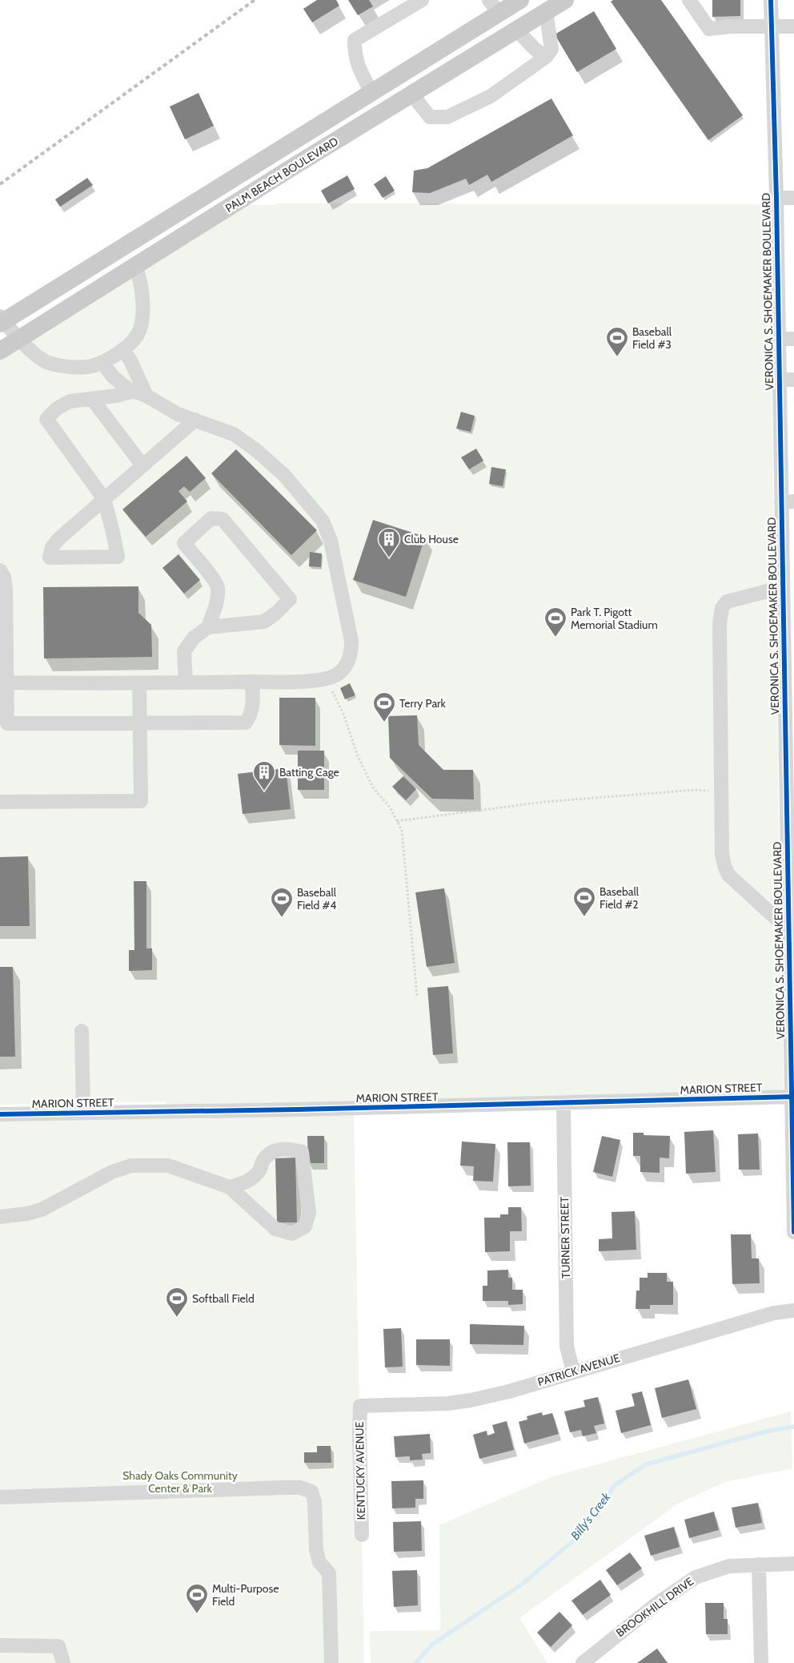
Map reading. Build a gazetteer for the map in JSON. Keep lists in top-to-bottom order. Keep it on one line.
{"streets":{"main road":["PALM BEACH BOULEVARD"],"street":["VERONICA S. SHOEMAKER BOULEVARD","MARION STREET","TURNER STREET","PATRICK AVENUE","KENTUCKY AVENUE","BROOKHILL DRIVE"]},"crossings":[["VERONICA S. SHOEMAKER BOULEVARD","MARION STREET"],["MARION STREET","TURNER STREET"],["TURNER STREET","PATRICK AVENUE"],["PATRICK AVENUE","KENTUCKY AVENUE"]],"water":["Billy's Creek"],"parks":["Shady Oaks Community Center & Park"],"places":{"sports":["Baseball Field #3","Park T. Pigott Memorial Stadium","Terry Park","Baseball Field #2","Baseball Field #4","Softball Field","Multi-Purpose Field"],"building":["Club House","Batting Cage"]}}
